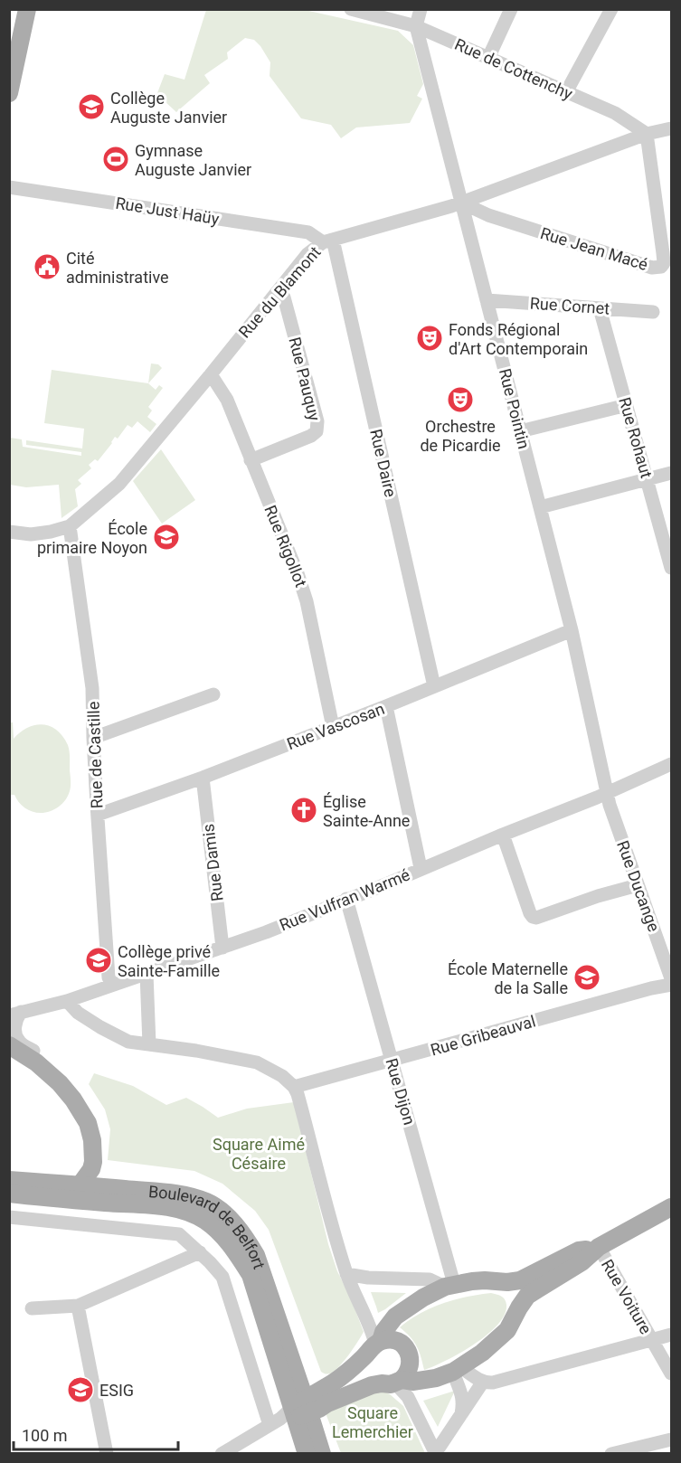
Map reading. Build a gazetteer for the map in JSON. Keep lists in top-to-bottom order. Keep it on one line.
{"streets":{"main road":["Boulevard de Belfort"],"street":["Rue de Cottenchy","Rue Just Haüy","Rue Jean Macé","Rue du Blamont","Rue Cornet","Rue Pauquy","Rue Pointin","Rue Rohaut","Rue Daire","Rue Rigollot","Rue Vascosan","Rue de Castille","Rue Damis","Rue Ducange","Rue Vulfran Warmé","Rue Gribeauval","Rue Dijon","Rue Voiture"]},"crossings":[["Rue de Cottenchy","Rue Jean Macé"],["Rue de Cottenchy","Rue du Blamont"],["Rue de Cottenchy","Rue Pointin"],["Rue Just Haüy","Rue du Blamont"],["Rue Just Haüy","Rue Daire"],["Rue Jean Macé","Rue du Blamont"],["Rue Jean Macé","Rue Pointin"],["Rue du Blamont","Rue Pauquy"],["Rue du Blamont","Rue Pointin"],["Rue du Blamont","Rue Daire"],["Rue du Blamont","Rue Rigollot"],["Rue du Blamont","Rue de Castille"],["Rue Cornet","Rue Pointin"],["Rue Cornet","Rue Rohaut"],["Rue Pauquy","Rue Rigollot"],["Rue Pointin","Rue Vascosan"],["Rue Pointin","Rue Ducange"],["Rue Pointin","Rue Vulfran Warmé"],["Rue Daire","Rue Vascosan"],["Rue Rigollot","Rue Vascosan"],["Rue Vascosan","Rue de Castille"],["Rue Vascosan","Rue Damis"],["Rue de Castille","Rue Vulfran Warmé"],["Rue Damis","Rue Vulfran Warmé"],["Rue Ducange","Rue Vulfran Warmé"],["Rue Vulfran Warmé","Rue Dijon"],["Rue Gribeauval","Rue Dijon"]],"parks":["Square Aimé Césaire","Square Lemerchier"],"places":{"school or university":["Collège Auguste Janvier","École primaire Noyon","Collège privé Sainte-Famille","École Maternelle de la Salle","ESIG"],"sports":["Gymnase Auguste Janvier"],"public building":["Cité administrative"],"theatre":["Fonds Régional d'Art Contemporain","Orchestre de Picardie"],"church":["Église Sainte-Anne"]},"scale_bar":"100 m"}
